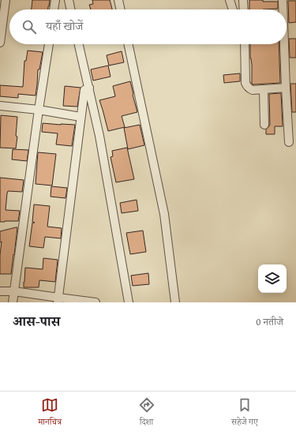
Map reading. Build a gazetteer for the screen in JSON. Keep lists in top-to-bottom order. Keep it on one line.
{"page":{"search":"यहाँ खोजें","heading":["आस-पास","0 नतीजे"],"nav":["मानचित्र","दिशा","सहेजे गए"]}}
